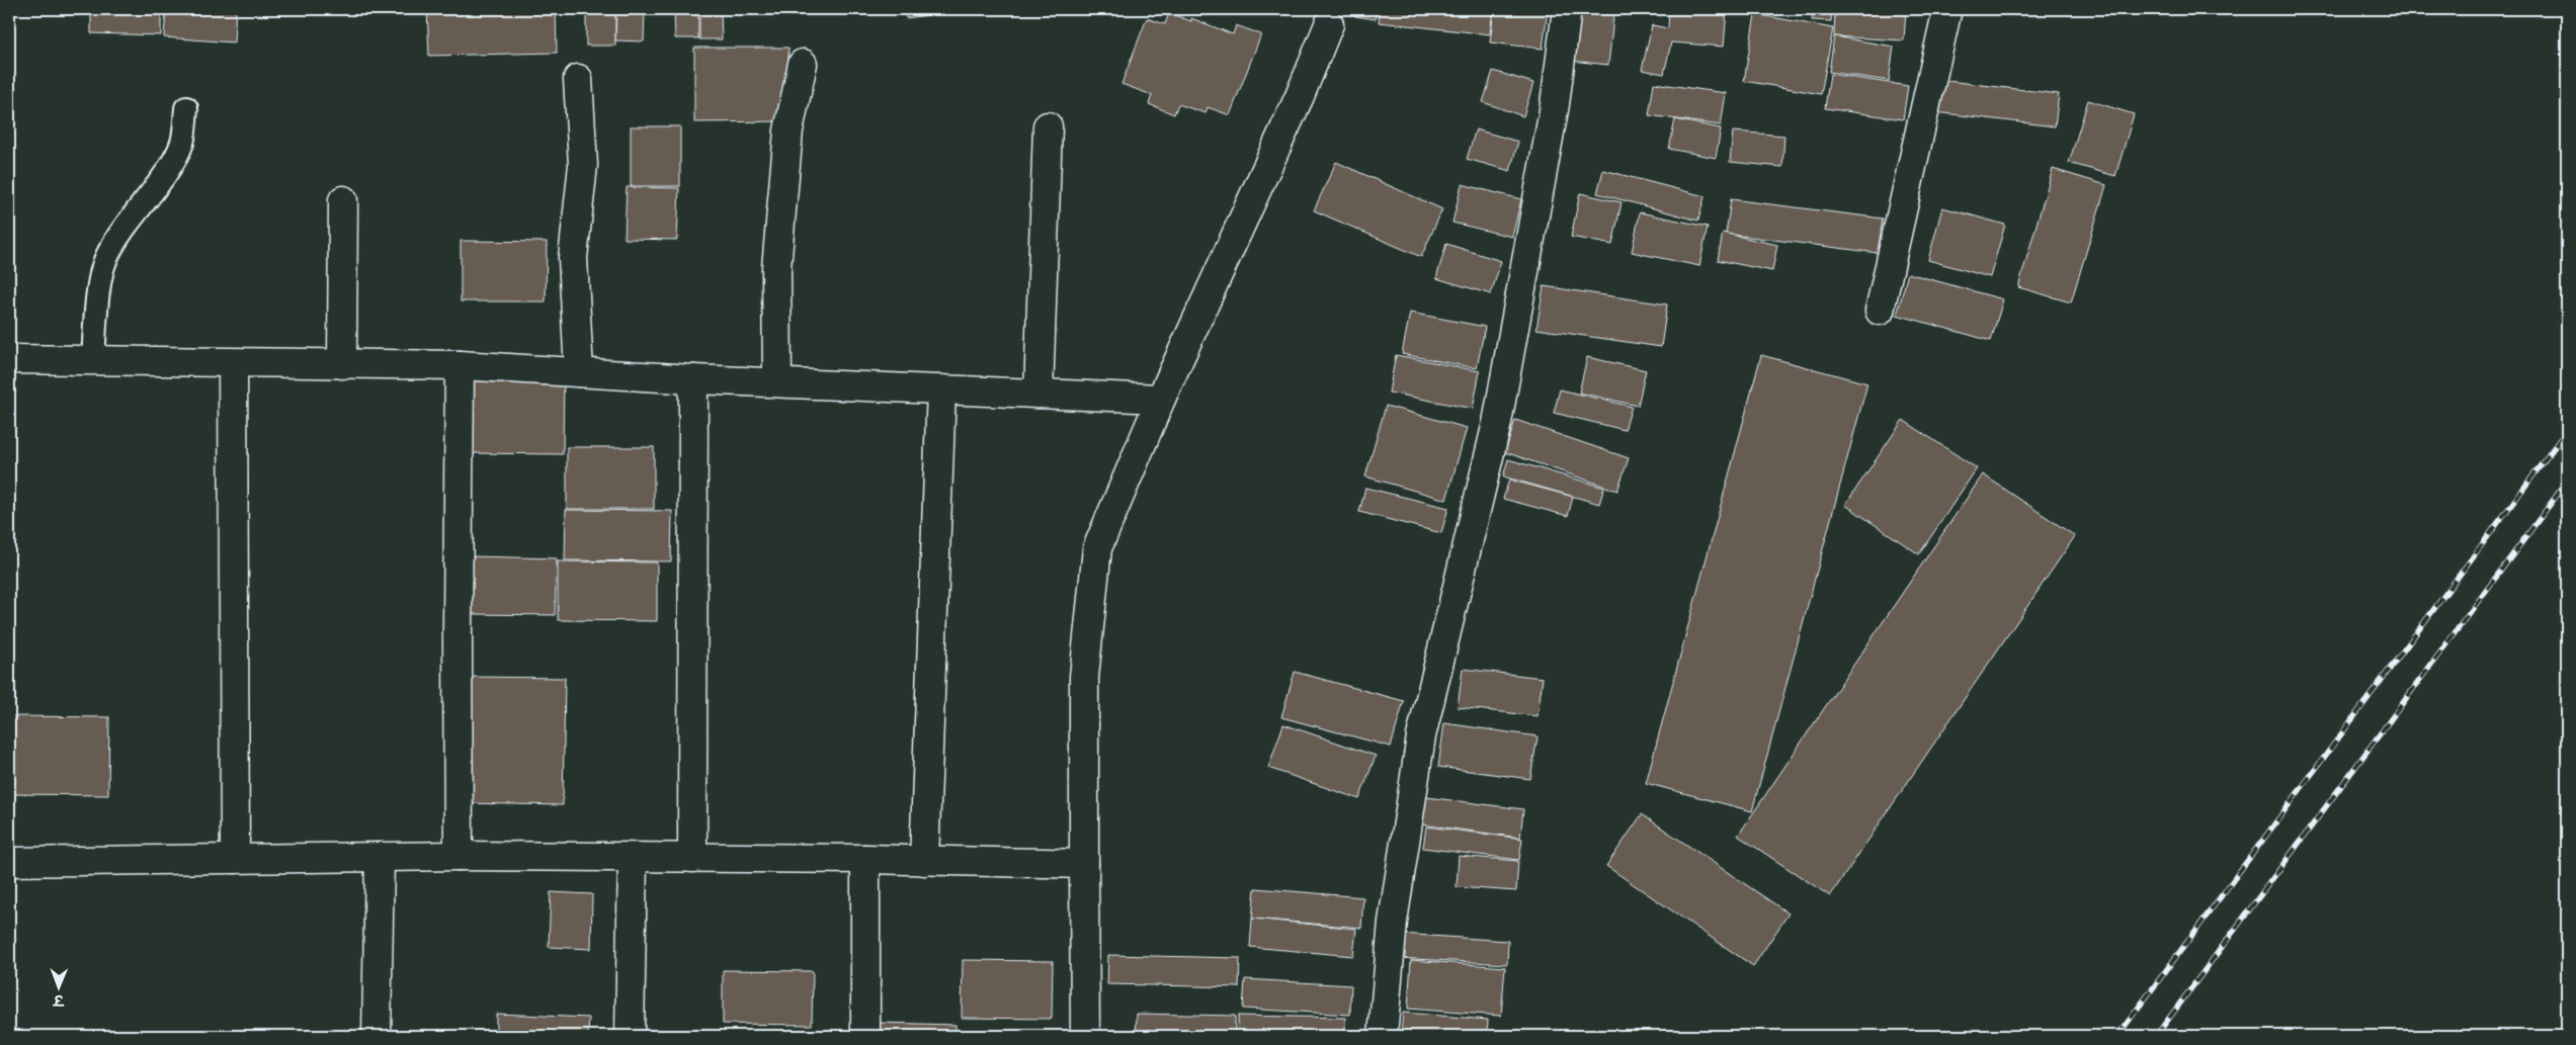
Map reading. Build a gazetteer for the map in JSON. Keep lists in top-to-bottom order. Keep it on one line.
{"north":"bottom"}
